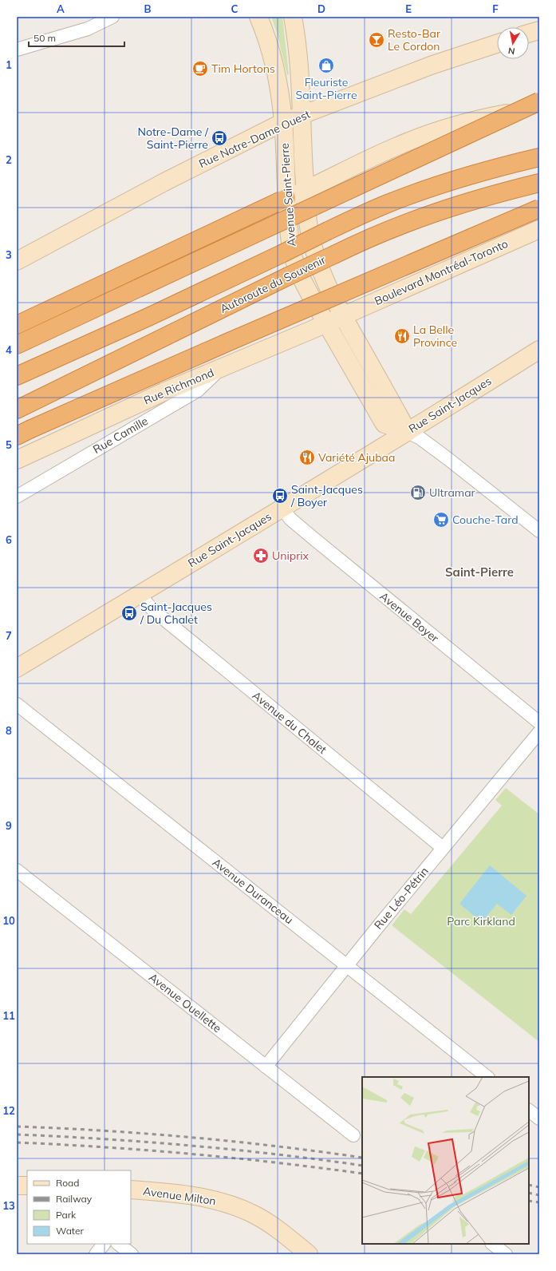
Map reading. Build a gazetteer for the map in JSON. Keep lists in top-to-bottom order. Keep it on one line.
{"streets":{"highway":["Autoroute du Souvenir"],"main road":["Rue Notre-Dame Ouest","Avenue Saint-Pierre","Boulevard Montréal-Toronto","Rue Richmond","Rue Saint-Jacques","Avenue Milton"],"street":["Rue Camille","Avenue Boyer","Avenue du Chalet","Avenue Duranceau","Rue Léo-Pétrin","Avenue Ouellette"]},"crossings":[["Rue Notre-Dame Ouest","Avenue Saint-Pierre"],["Avenue Saint-Pierre","Boulevard Montréal-Toronto"],["Avenue Saint-Pierre","Rue Richmond"],["Avenue Saint-Pierre","Rue Saint-Jacques"],["Boulevard Montréal-Toronto","Rue Richmond"],["Rue Richmond","Rue Camille"],["Rue Saint-Jacques","Avenue Boyer"],["Rue Saint-Jacques","Avenue du Chalet"],["Avenue du Chalet","Rue Léo-Pétrin"],["Avenue Duranceau","Rue Léo-Pétrin"],["Rue Léo-Pétrin","Avenue Ouellette"]],"districts":["Saint-Pierre"],"parks":["Parc Kirkland"],"places":{"bar":["Resto-Bar Le Cordon"],"shop":["Fleuriste Saint-Pierre"],"cafe":["Tim Hortons"],"bus stop":["Notre-Dame / Saint-Pierre","Saint-Jacques / Boyer","Saint-Jacques / Du Chalet"],"restaurant":["La Belle Province","Variété Ajubaa"],"fuel station":["Ultramar"],"supermarket":["Couche-Tard"],"pharmacy":["Uniprix"]},"legend":["Road","Railway","Park","Water"],"scale_bar":"50 m","north":"bottom","grid":{"columns":["A","B","C","D","E","F"],"rows":["1","2","3","4","5","6","7","8","9","10","11","12","13"]}}
